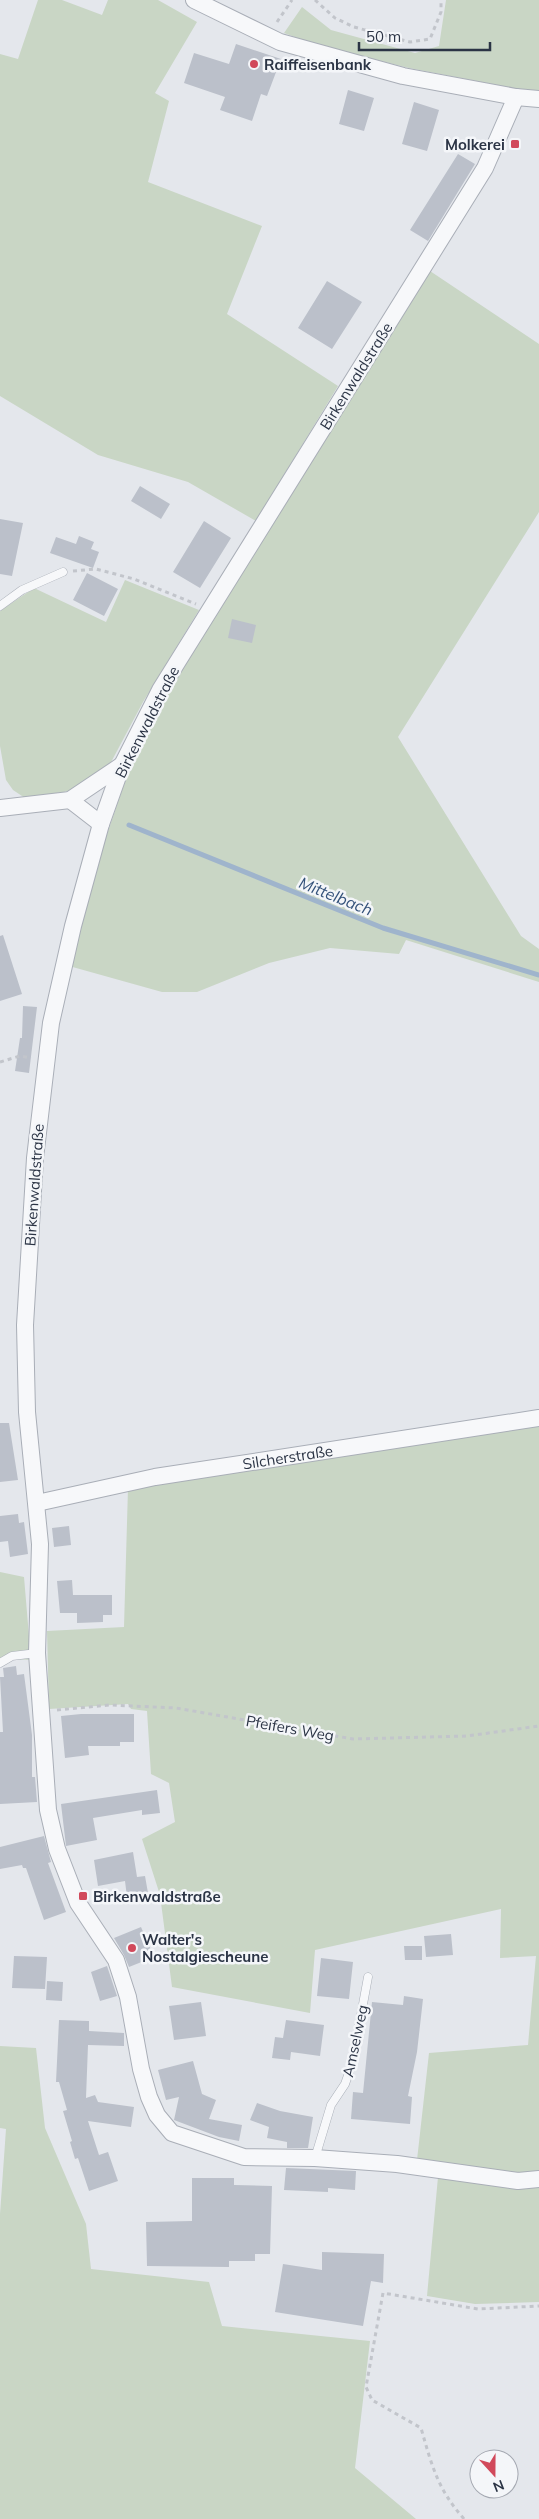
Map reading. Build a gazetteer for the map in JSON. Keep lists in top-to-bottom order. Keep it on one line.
{"streets":{"street":["Birkenwaldstraße","Silcherstraße"],"lane":["Amselweg"],"path":["Pfeifers Weg"]},"crossings":[["Birkenwaldstraße","Silcherstraße"],["Birkenwaldstraße","Pfeifers Weg"],["Birkenwaldstraße","Amselweg"]],"water":["Mittelbach"],"places":{"other":["Raiffeisenbank","Walter's Nostalgiescheune"],"transit":["Molkerei","Birkenwaldstraße"]},"scale_bar":"50 m","north":"bottom"}
